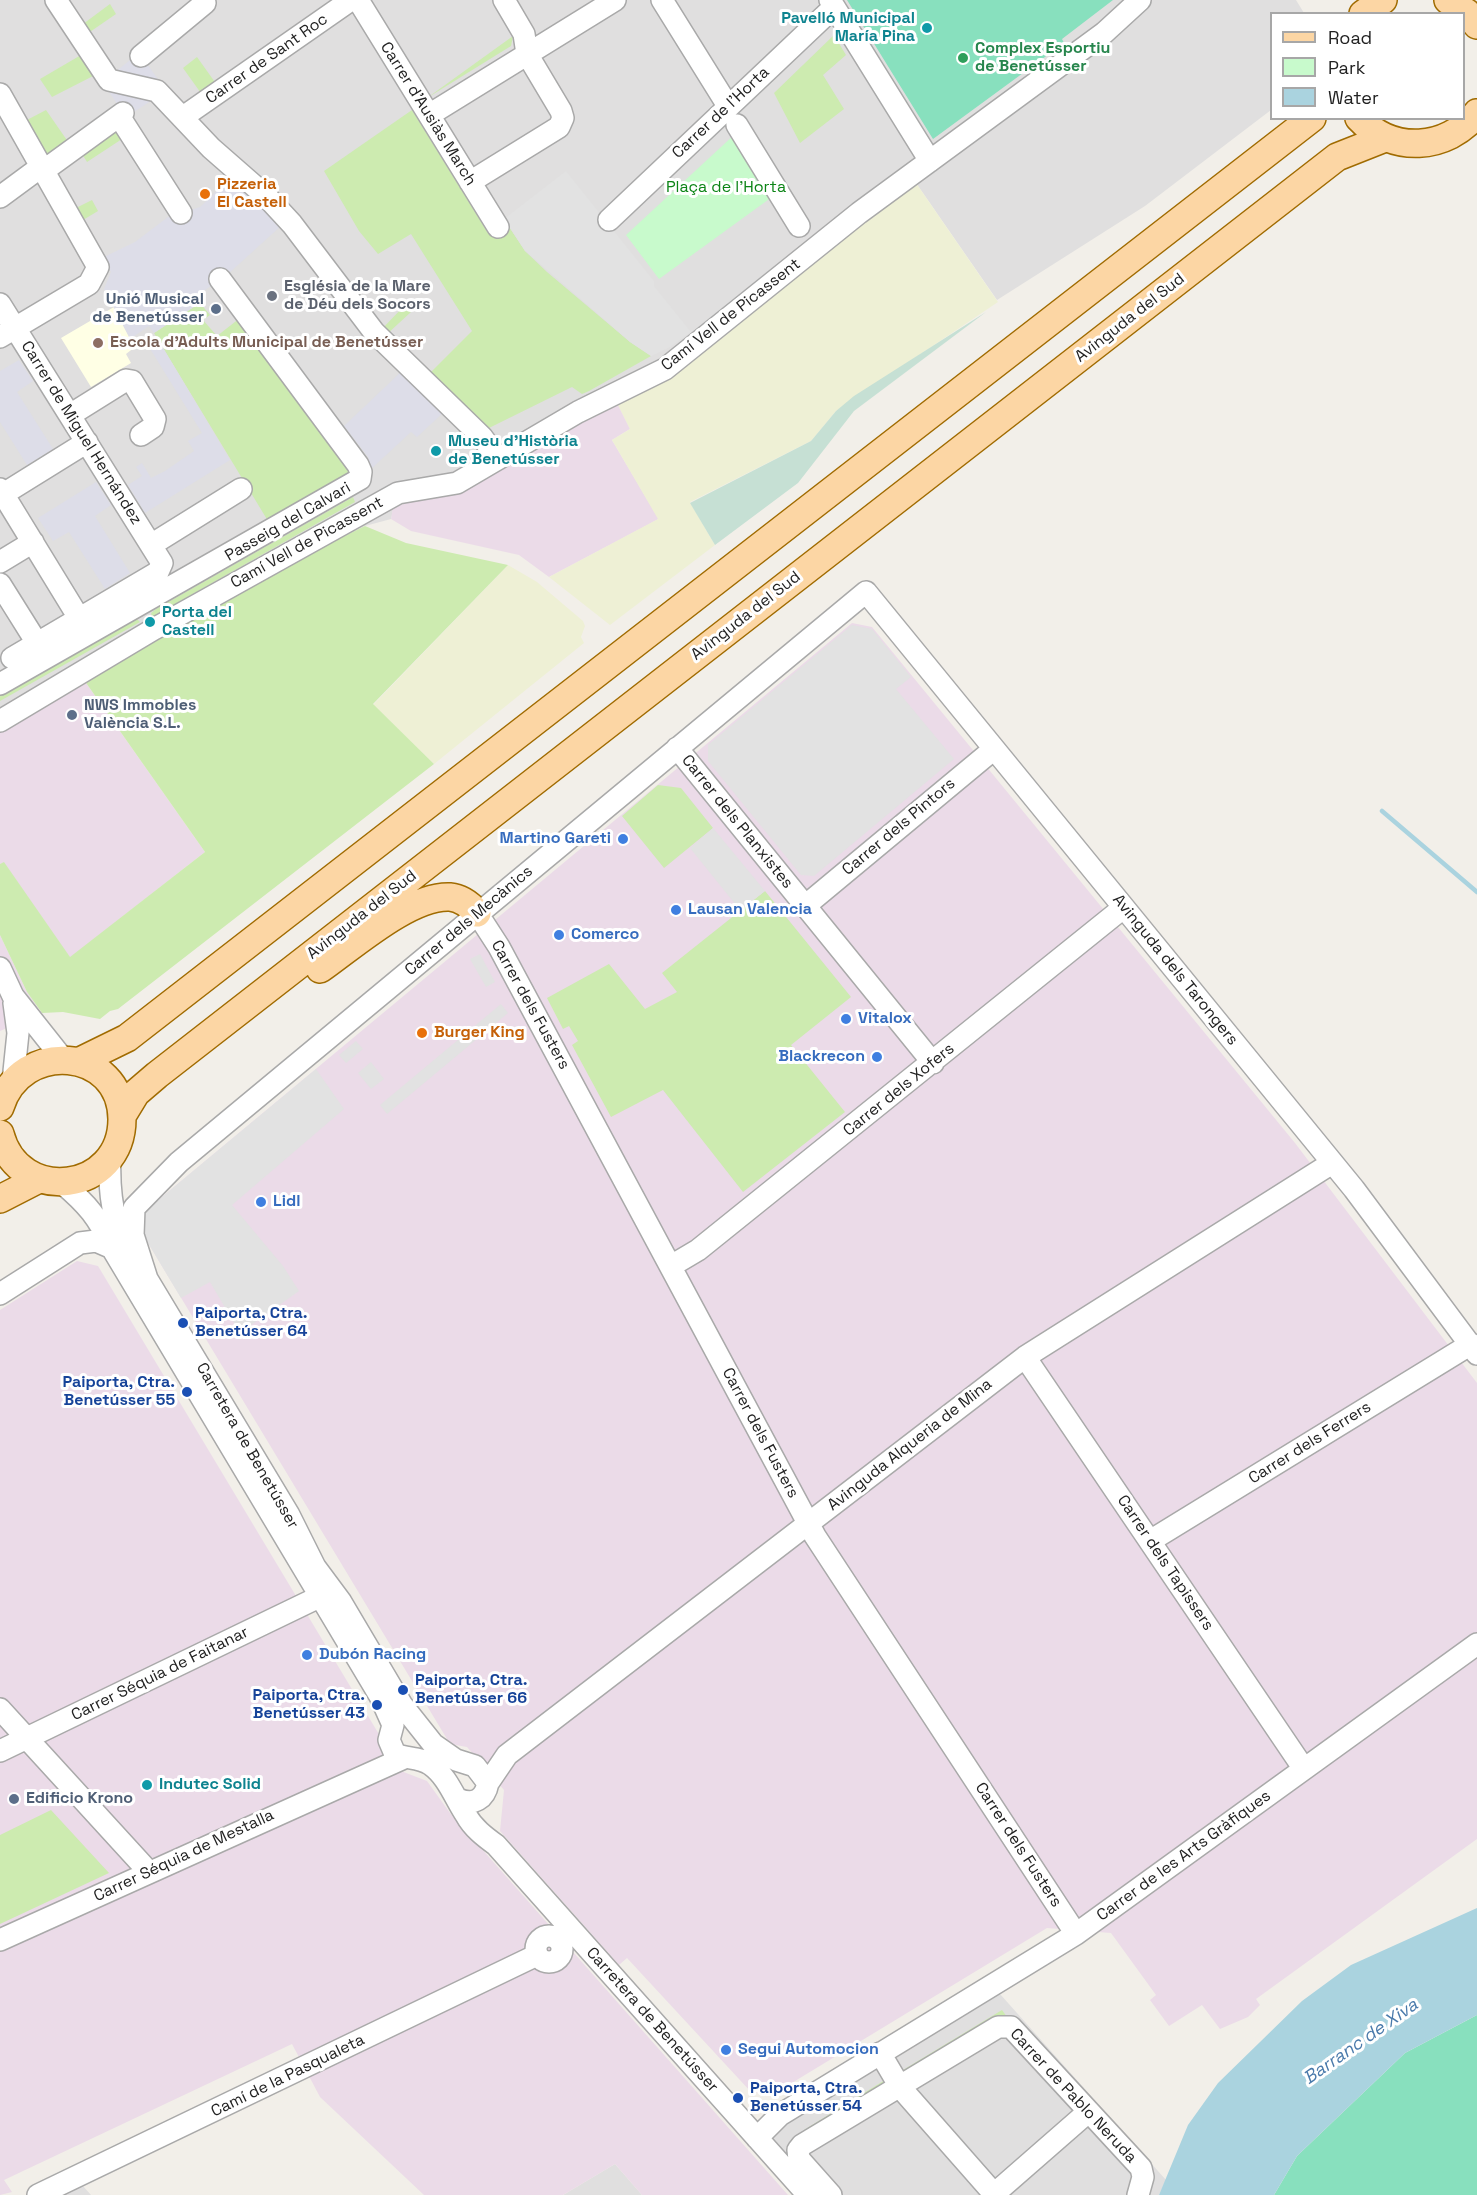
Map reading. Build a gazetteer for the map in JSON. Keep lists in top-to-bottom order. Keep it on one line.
{"streets":{"main road":["Avinguda del Sud"],"street":["Carrer de Sant Roc","Carrer de l’Horta","Carrer d'Ausiàs March","Camí Vell de Picassent","Carrer de Miguel Hernández","Passeig del Calvari","Carrer dels Planxistes","Carrer dels Pintors","Carrer dels Mecànics","Avinguda dels Tarongers","Carrer dels Fusters","Carrer dels Xofers","Carrer dels Ferrers","Avinguda Alqueria de Mina","Carretera de Benetússer","Carrer dels Tapissers","Carrer Séquia de Faitanar","Carrer Séquia de Mestalla","Carrer de les Arts Gràfiques","Camí de la Pasqualeta","Carrer de Pablo Neruda"]},"crossings":[["Carrer dels Planxistes","Carrer dels Pintors"],["Carrer dels Planxistes","Carrer dels Mecànics"],["Carrer dels Planxistes","Carrer dels Xofers"],["Carrer dels Pintors","Avinguda dels Tarongers"],["Carrer dels Mecànics","Avinguda dels Tarongers"],["Carrer dels Mecànics","Carrer dels Fusters"],["Carrer dels Mecànics","Carretera de Benetússer"],["Avinguda dels Tarongers","Carrer dels Xofers"],["Avinguda dels Tarongers","Carrer dels Ferrers"],["Avinguda dels Tarongers","Avinguda Alqueria de Mina"],["Carrer dels Fusters","Carrer dels Xofers"],["Carrer dels Fusters","Avinguda Alqueria de Mina"],["Carrer dels Fusters","Carrer de les Arts Gràfiques"],["Carrer dels Ferrers","Carrer dels Tapissers"],["Avinguda Alqueria de Mina","Carretera de Benetússer"],["Avinguda Alqueria de Mina","Carrer dels Tapissers"],["Carretera de Benetússer","Carrer Séquia de Faitanar"],["Carretera de Benetússer","Carrer Séquia de Mestalla"],["Carretera de Benetússer","Carrer de les Arts Gràfiques"],["Carretera de Benetússer","Camí de la Pasqualeta"],["Carrer dels Tapissers","Carrer de les Arts Gràfiques"]],"water":["Barranc de Xiva"],"parks":["Plaça de l'Horta"],"places":["Pavelló Municipal María Pina","Complex Esportiu de Benetússer","Pizzeria El Castell","Església de la Mare de Déu dels Socors","Unió Musical de Benetússer","Escola d'Adults Municipal de Benetússer","Museu d'Història de Benetússer","Porta del Castell","NWS Immobles València S.L.","Martino Gareti","Lausan Valencia","Comerco","Vitalox","Burger King","Blackrecon","Lidl","Paiporta, Ctra. Benetússer 64","Paiporta, Ctra. Benetússer 55","Dubón Racing","Paiporta, Ctra. Benetússer 66","Paiporta, Ctra. Benetússer 43","Indutec Solid","Edificio Krono","Segui Automocion","Paiporta, Ctra. Benetússer 54"],"legend":["Road","Park","Water"]}
